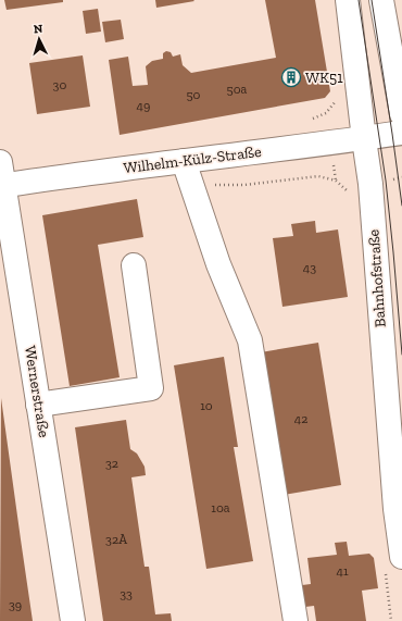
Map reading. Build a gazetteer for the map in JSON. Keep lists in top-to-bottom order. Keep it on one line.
{"streets":{"main road":["Wilhelm-Külz-Straße","Bahnhofstraße","Wernerstraße"]},"crossings":[["Wilhelm-Külz-Straße","Bahnhofstraße"],["Wilhelm-Külz-Straße","Wernerstraße"]],"places":{"building":["WK51"]},"house_numbers":["30","50a","50","49","43","10","42","32","10a","32A","41","33","39"],"north":"top"}
